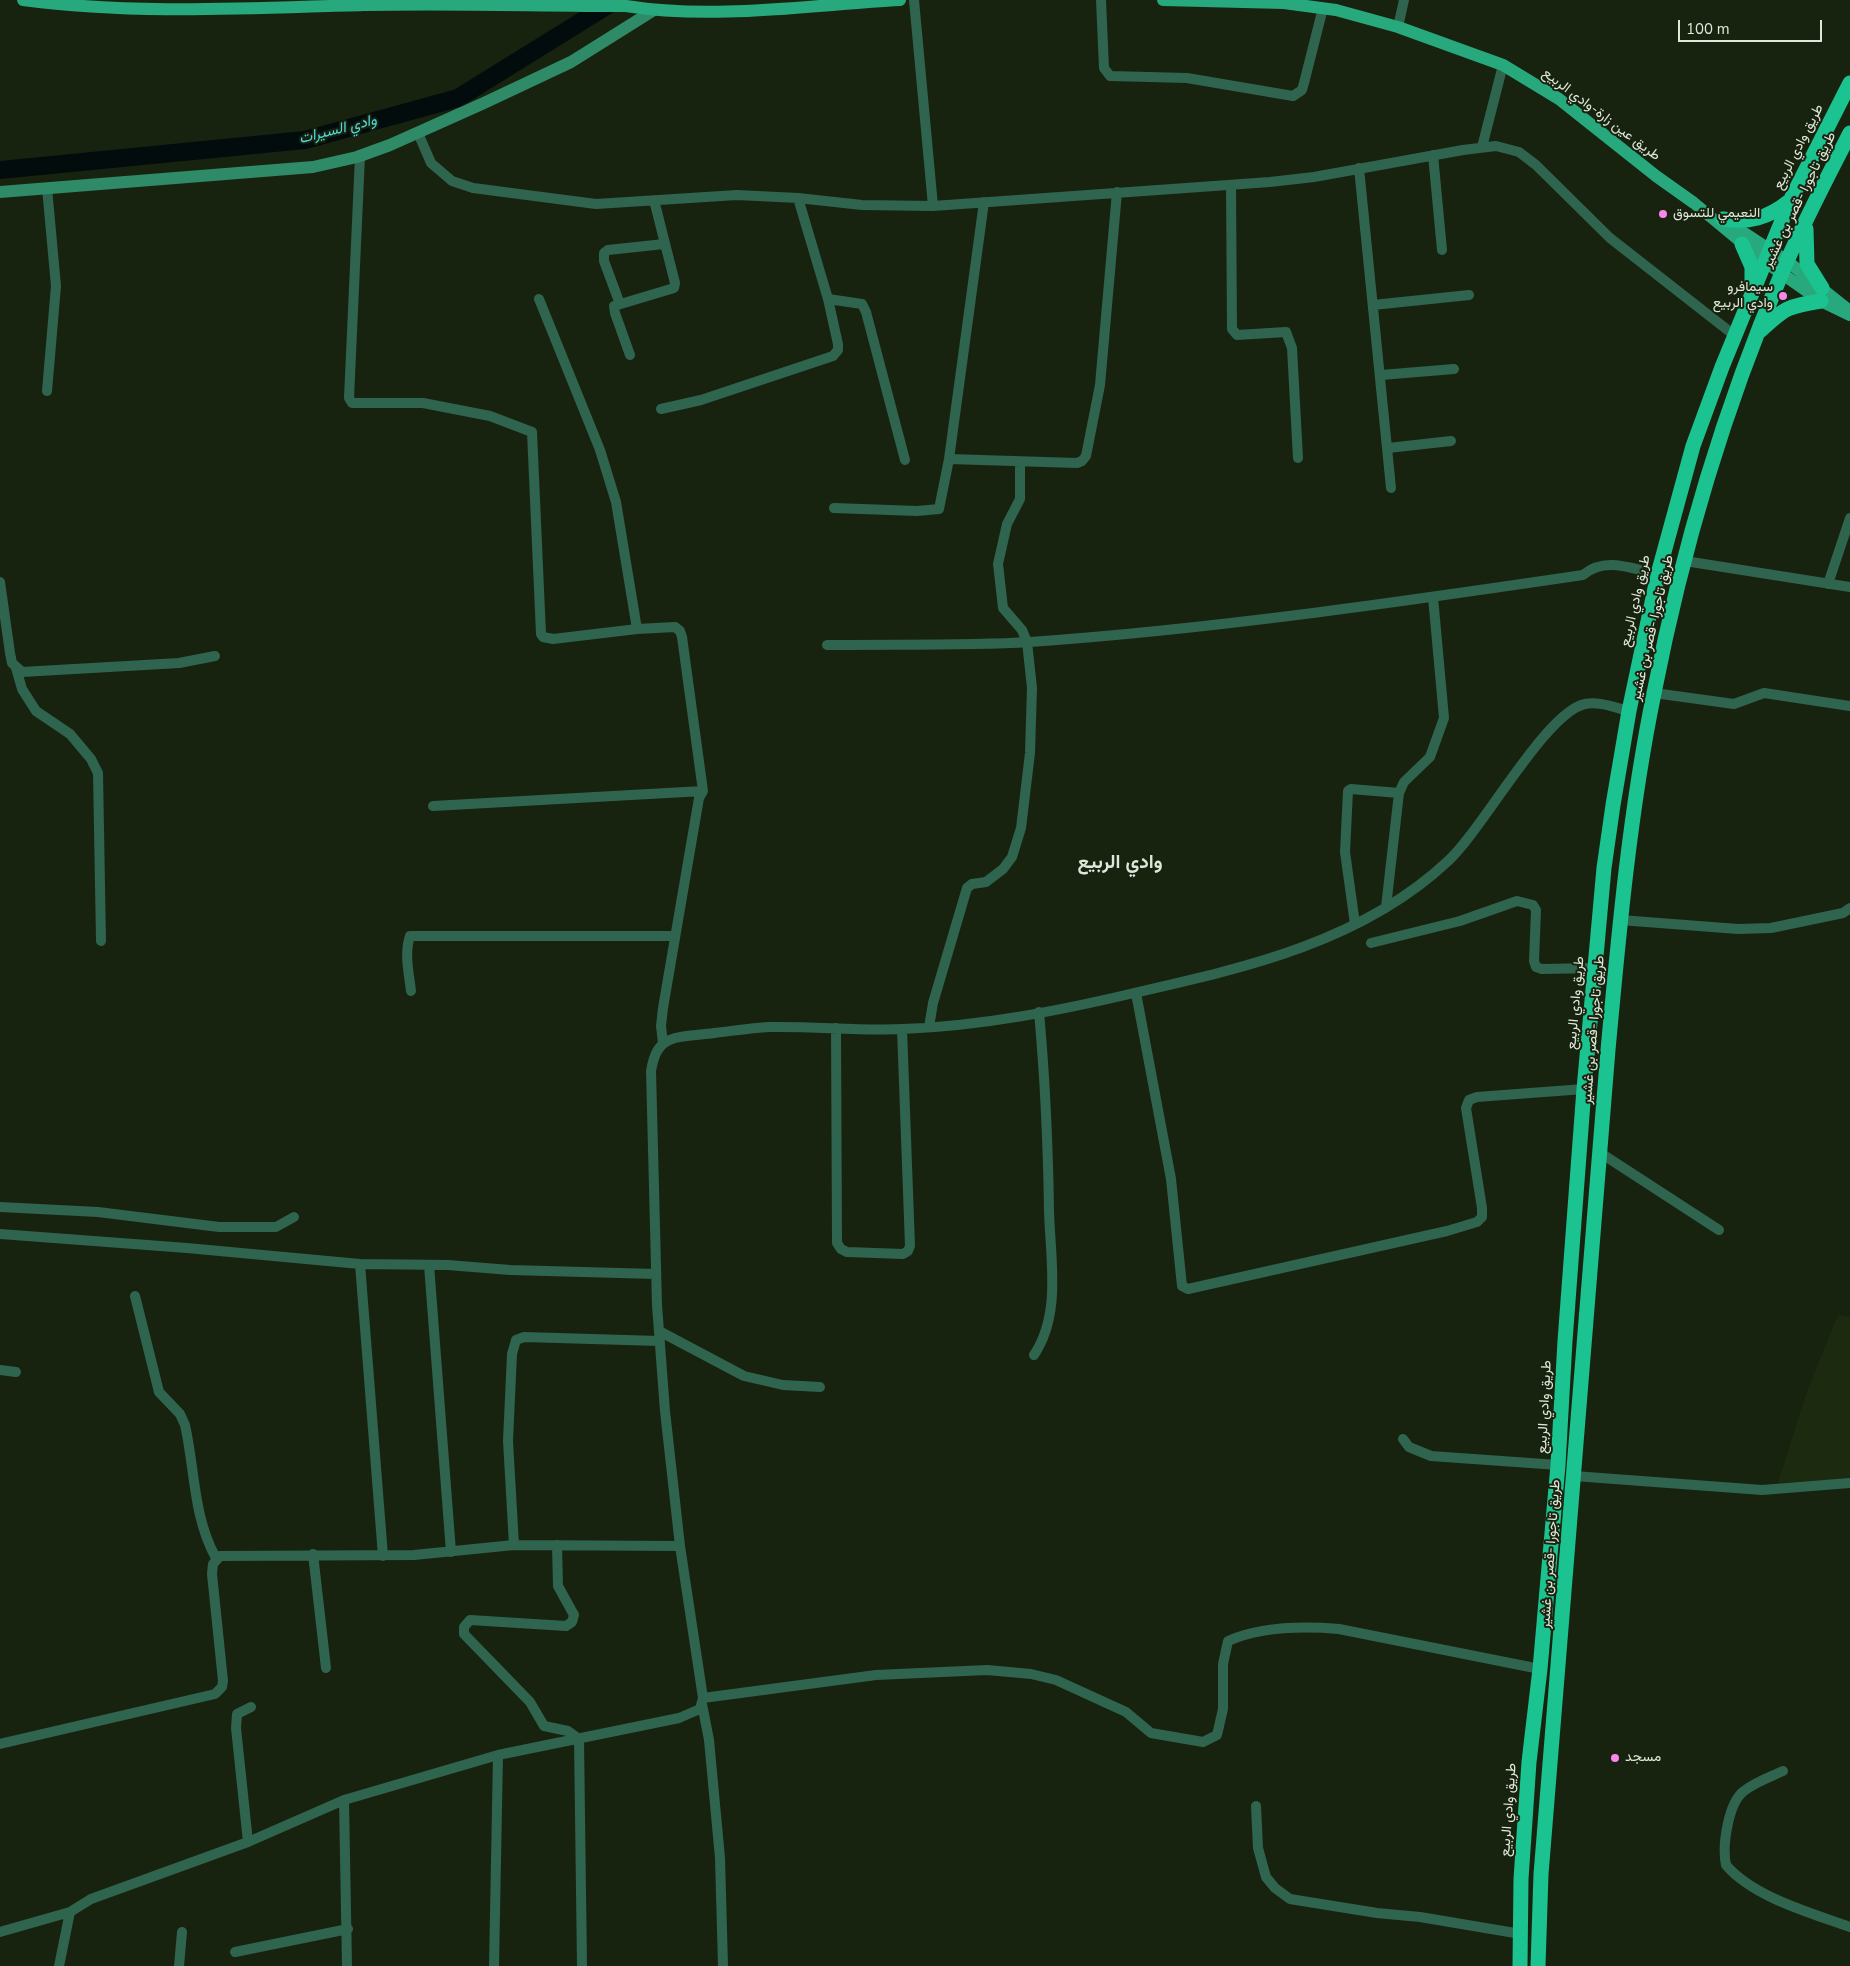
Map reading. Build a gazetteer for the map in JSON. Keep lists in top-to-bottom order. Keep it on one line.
{"streets":{"highway":["طريق وادي الربيع","طريق تاجورا -قصر بن غشير"],"main road":["طريق عين زارة-وادي الربيع"]},"districts":["وادي الربيع"],"water":["وادي السيرات"],"places":["النعيمي للتسوق","سيمافرو وادي الربيع","مسجد"],"scale_bar":"100 m"}
